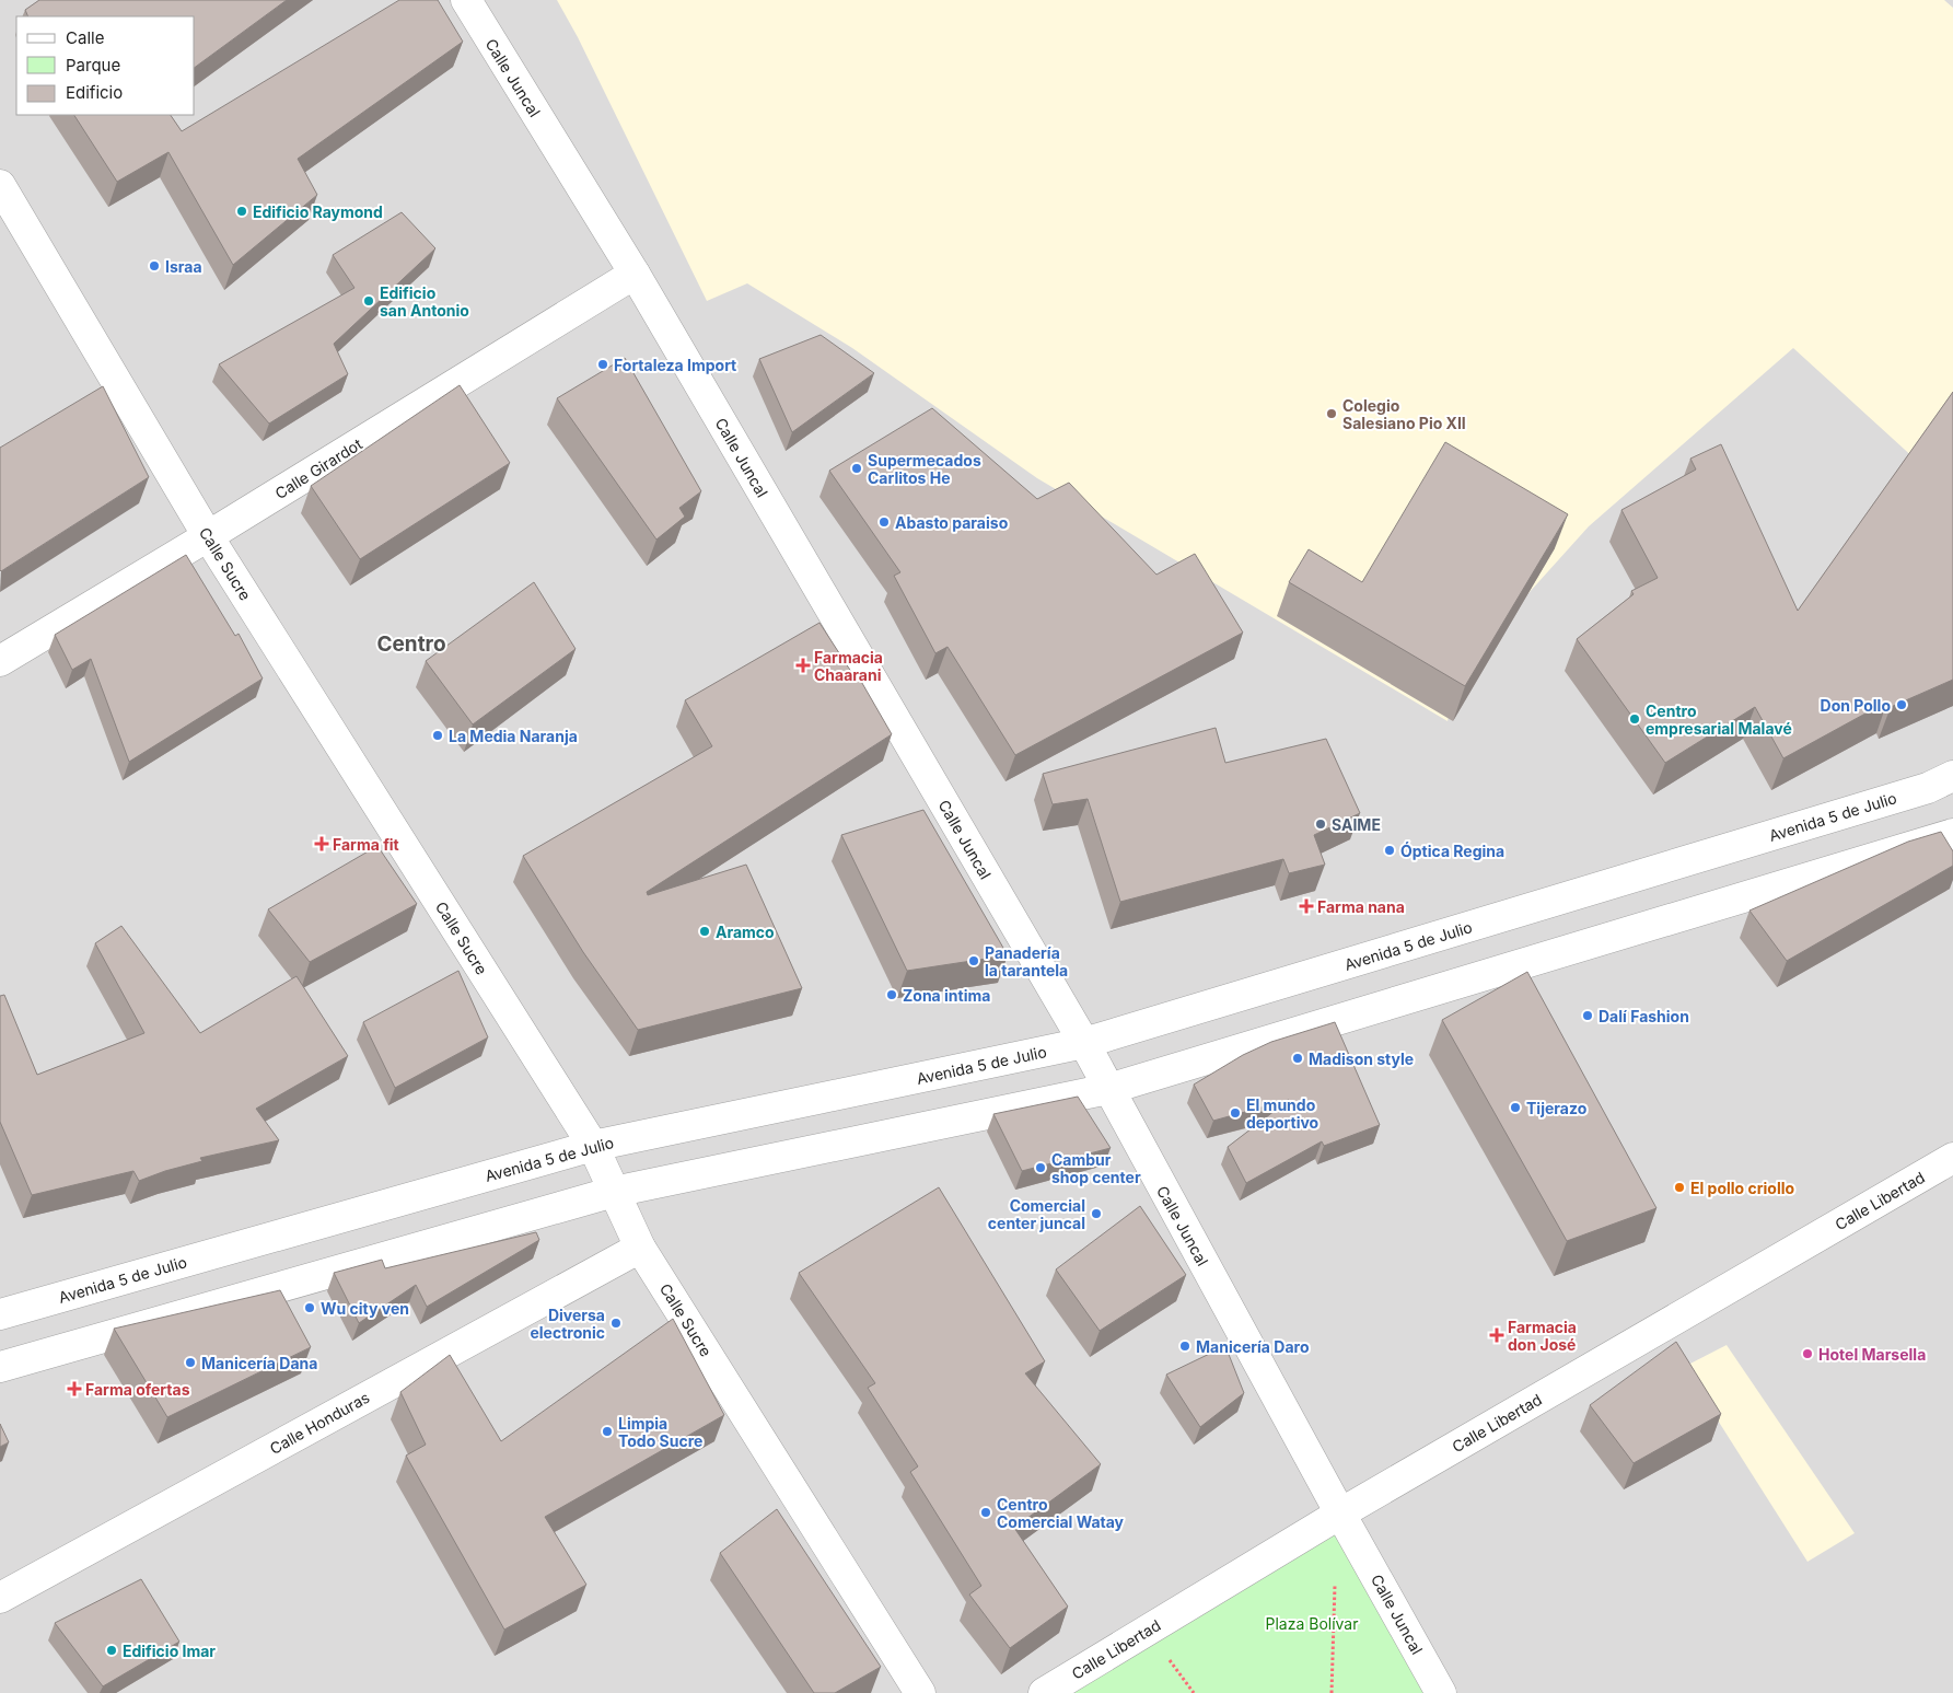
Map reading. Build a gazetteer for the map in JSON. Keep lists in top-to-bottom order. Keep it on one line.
{"streets":{"street":["Calle Juncal","Calle Girardot","Calle Sucre","Avenida 5 de Julio","Calle Libertad","Calle Honduras"]},"crossings":[["Calle Juncal","Calle Girardot"],["Calle Juncal","Avenida 5 de Julio"],["Calle Juncal","Calle Libertad"],["Calle Girardot","Calle Sucre"],["Calle Sucre","Avenida 5 de Julio"],["Calle Sucre","Calle Honduras"]],"districts":["Centro"],"parks":["Plaza Bolívar"],"places":{"other":["Edificio Raymond","Israa","Edificio san Antonio","Fortaleza Import","Colegio Salesiano Pio XII","Supermecados Carlitos He","Abasto paraiso","Don Pollo","Centro empresarial Malavé","La Media Naranja","SAIME","Óptica Regina","Aramco","Panadería la tarantela","Zona intima","Dalí Fashion","Madison style","Tijerazo","El mundo deportivo","Cambur shop center","El pollo criollo","Comercial center juncal","Wu city ven","Diversa electronic","Manicería Daro","Hotel Marsella","Manicería Dana","Limpia Todo Sucre","Centro Comercial Watay","Edificio Imar"],"health":["Farmacia Chaarani","Farma fit","Farma nana","Farmacia don José","Farma ofertas"]},"legend":["Calle","Parque","Edificio"]}
